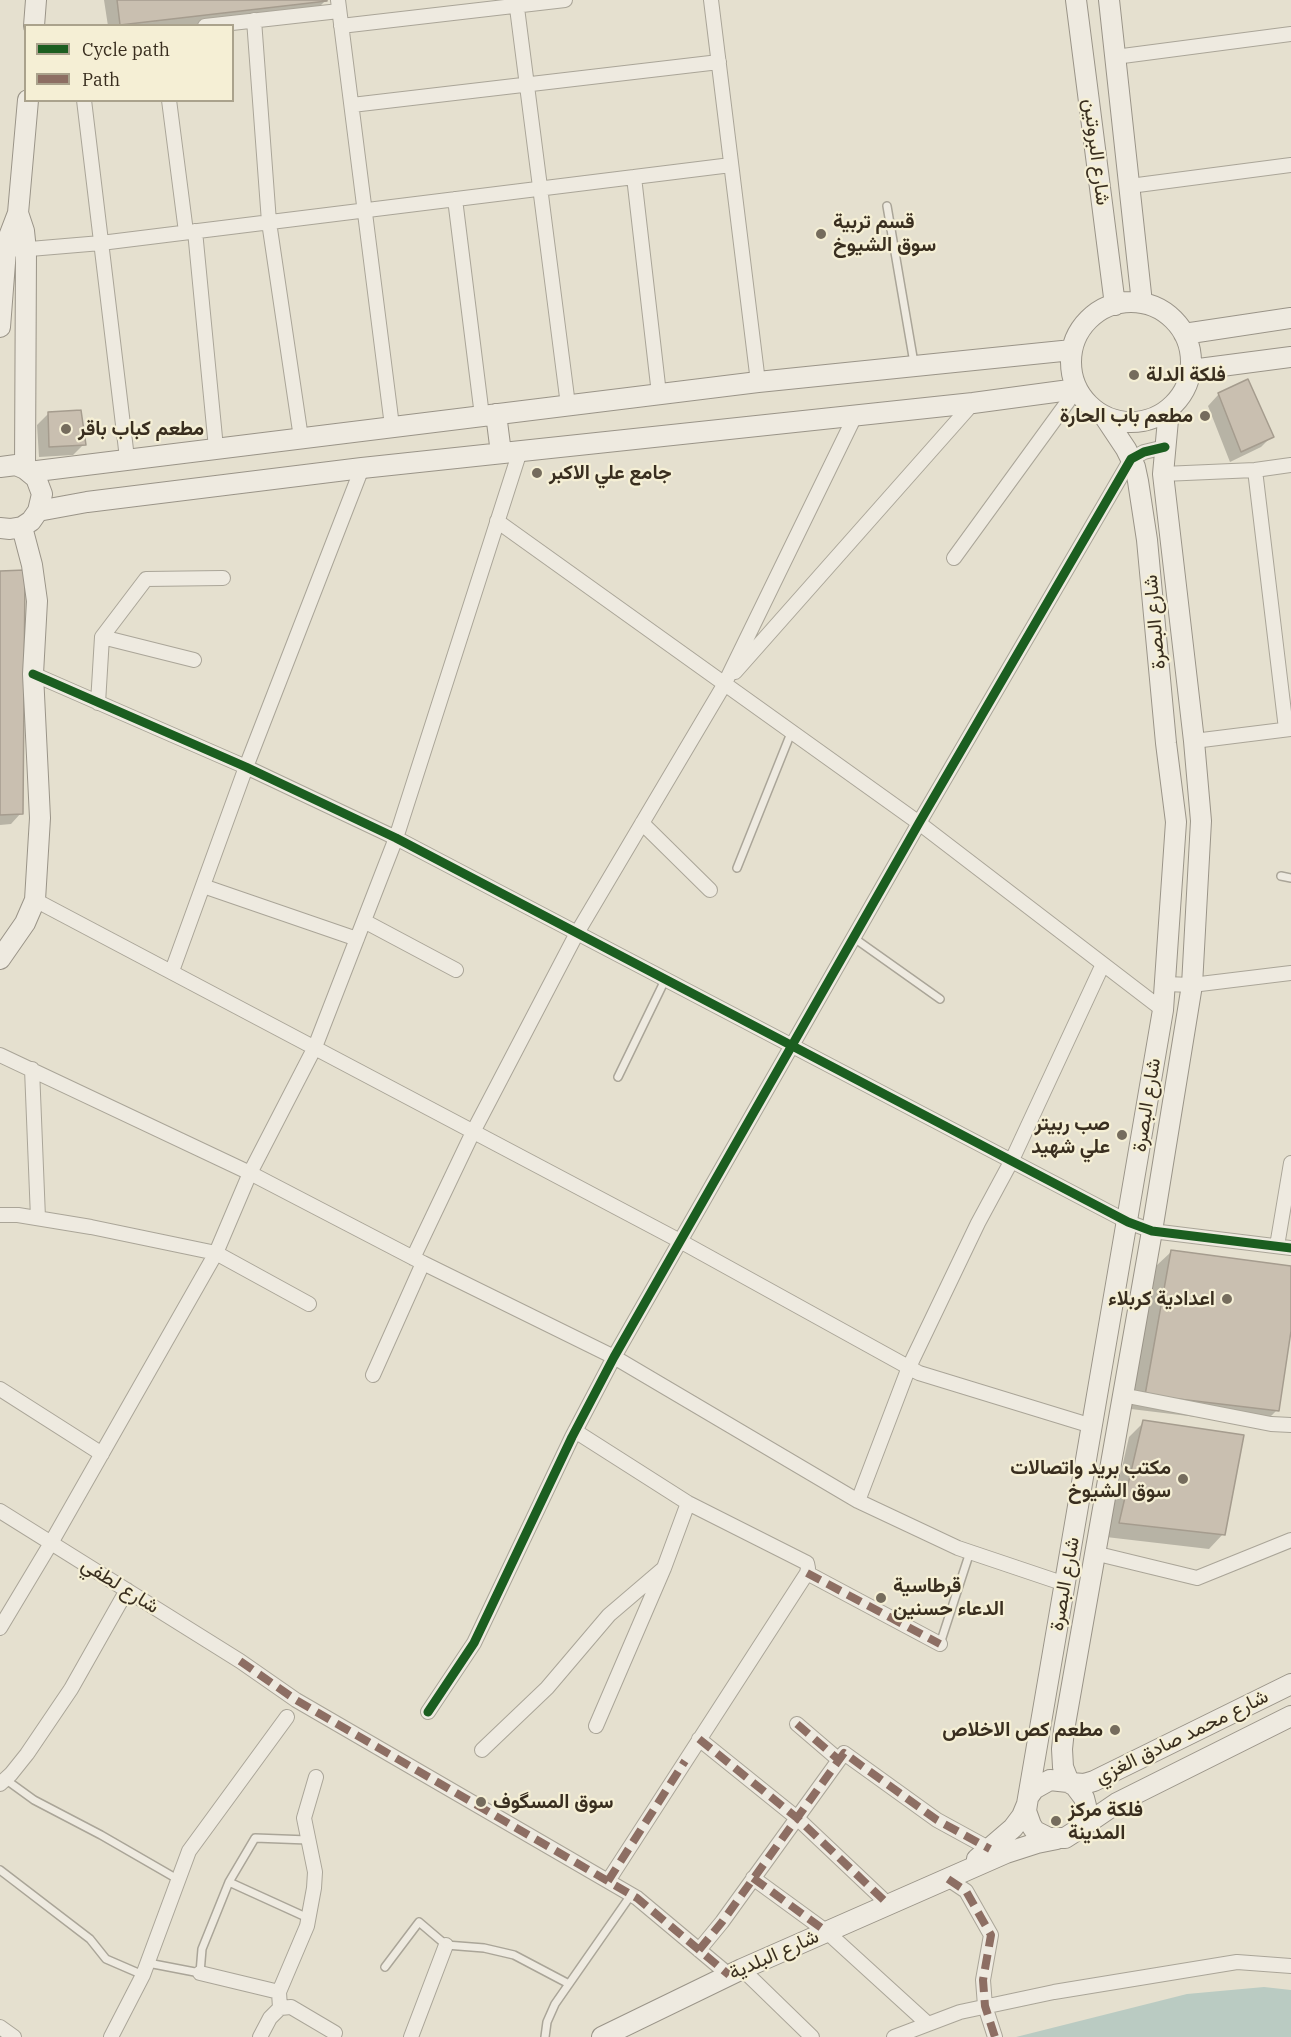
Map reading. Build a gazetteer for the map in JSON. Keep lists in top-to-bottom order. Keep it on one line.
{"streets":{"main road":["شارع البروتين","شارع البصرة","شارع محمد صادق الغزي","شارع البلدية"],"street":["شارع لطفي"]},"crossings":[["شارع البروتين","شارع البصرة"],["شارع البصرة","شارع محمد صادق الغزي"],["شارع البصرة","شارع البلدية"],["شارع لطفي","شارع البلدية"],["شارع محمد صادق الغزي","شارع البلدية"]],"places":["قسم تربية سوق الشيوخ","فلكة الدلة","مطعم باب الحارة","مطعم كباب باقر","جامع علي الاكبر","صب ربيتر علي شهيد","اعدادية كربلاء","مكتب بريد واتصالات سوق الشيوخ","قرطاسية الدعاء حسنين","مطعم كص الاخلاص","سوق المسگوف","فلكة مركز المدينة"],"legend":["Cycle path","Path"]}
